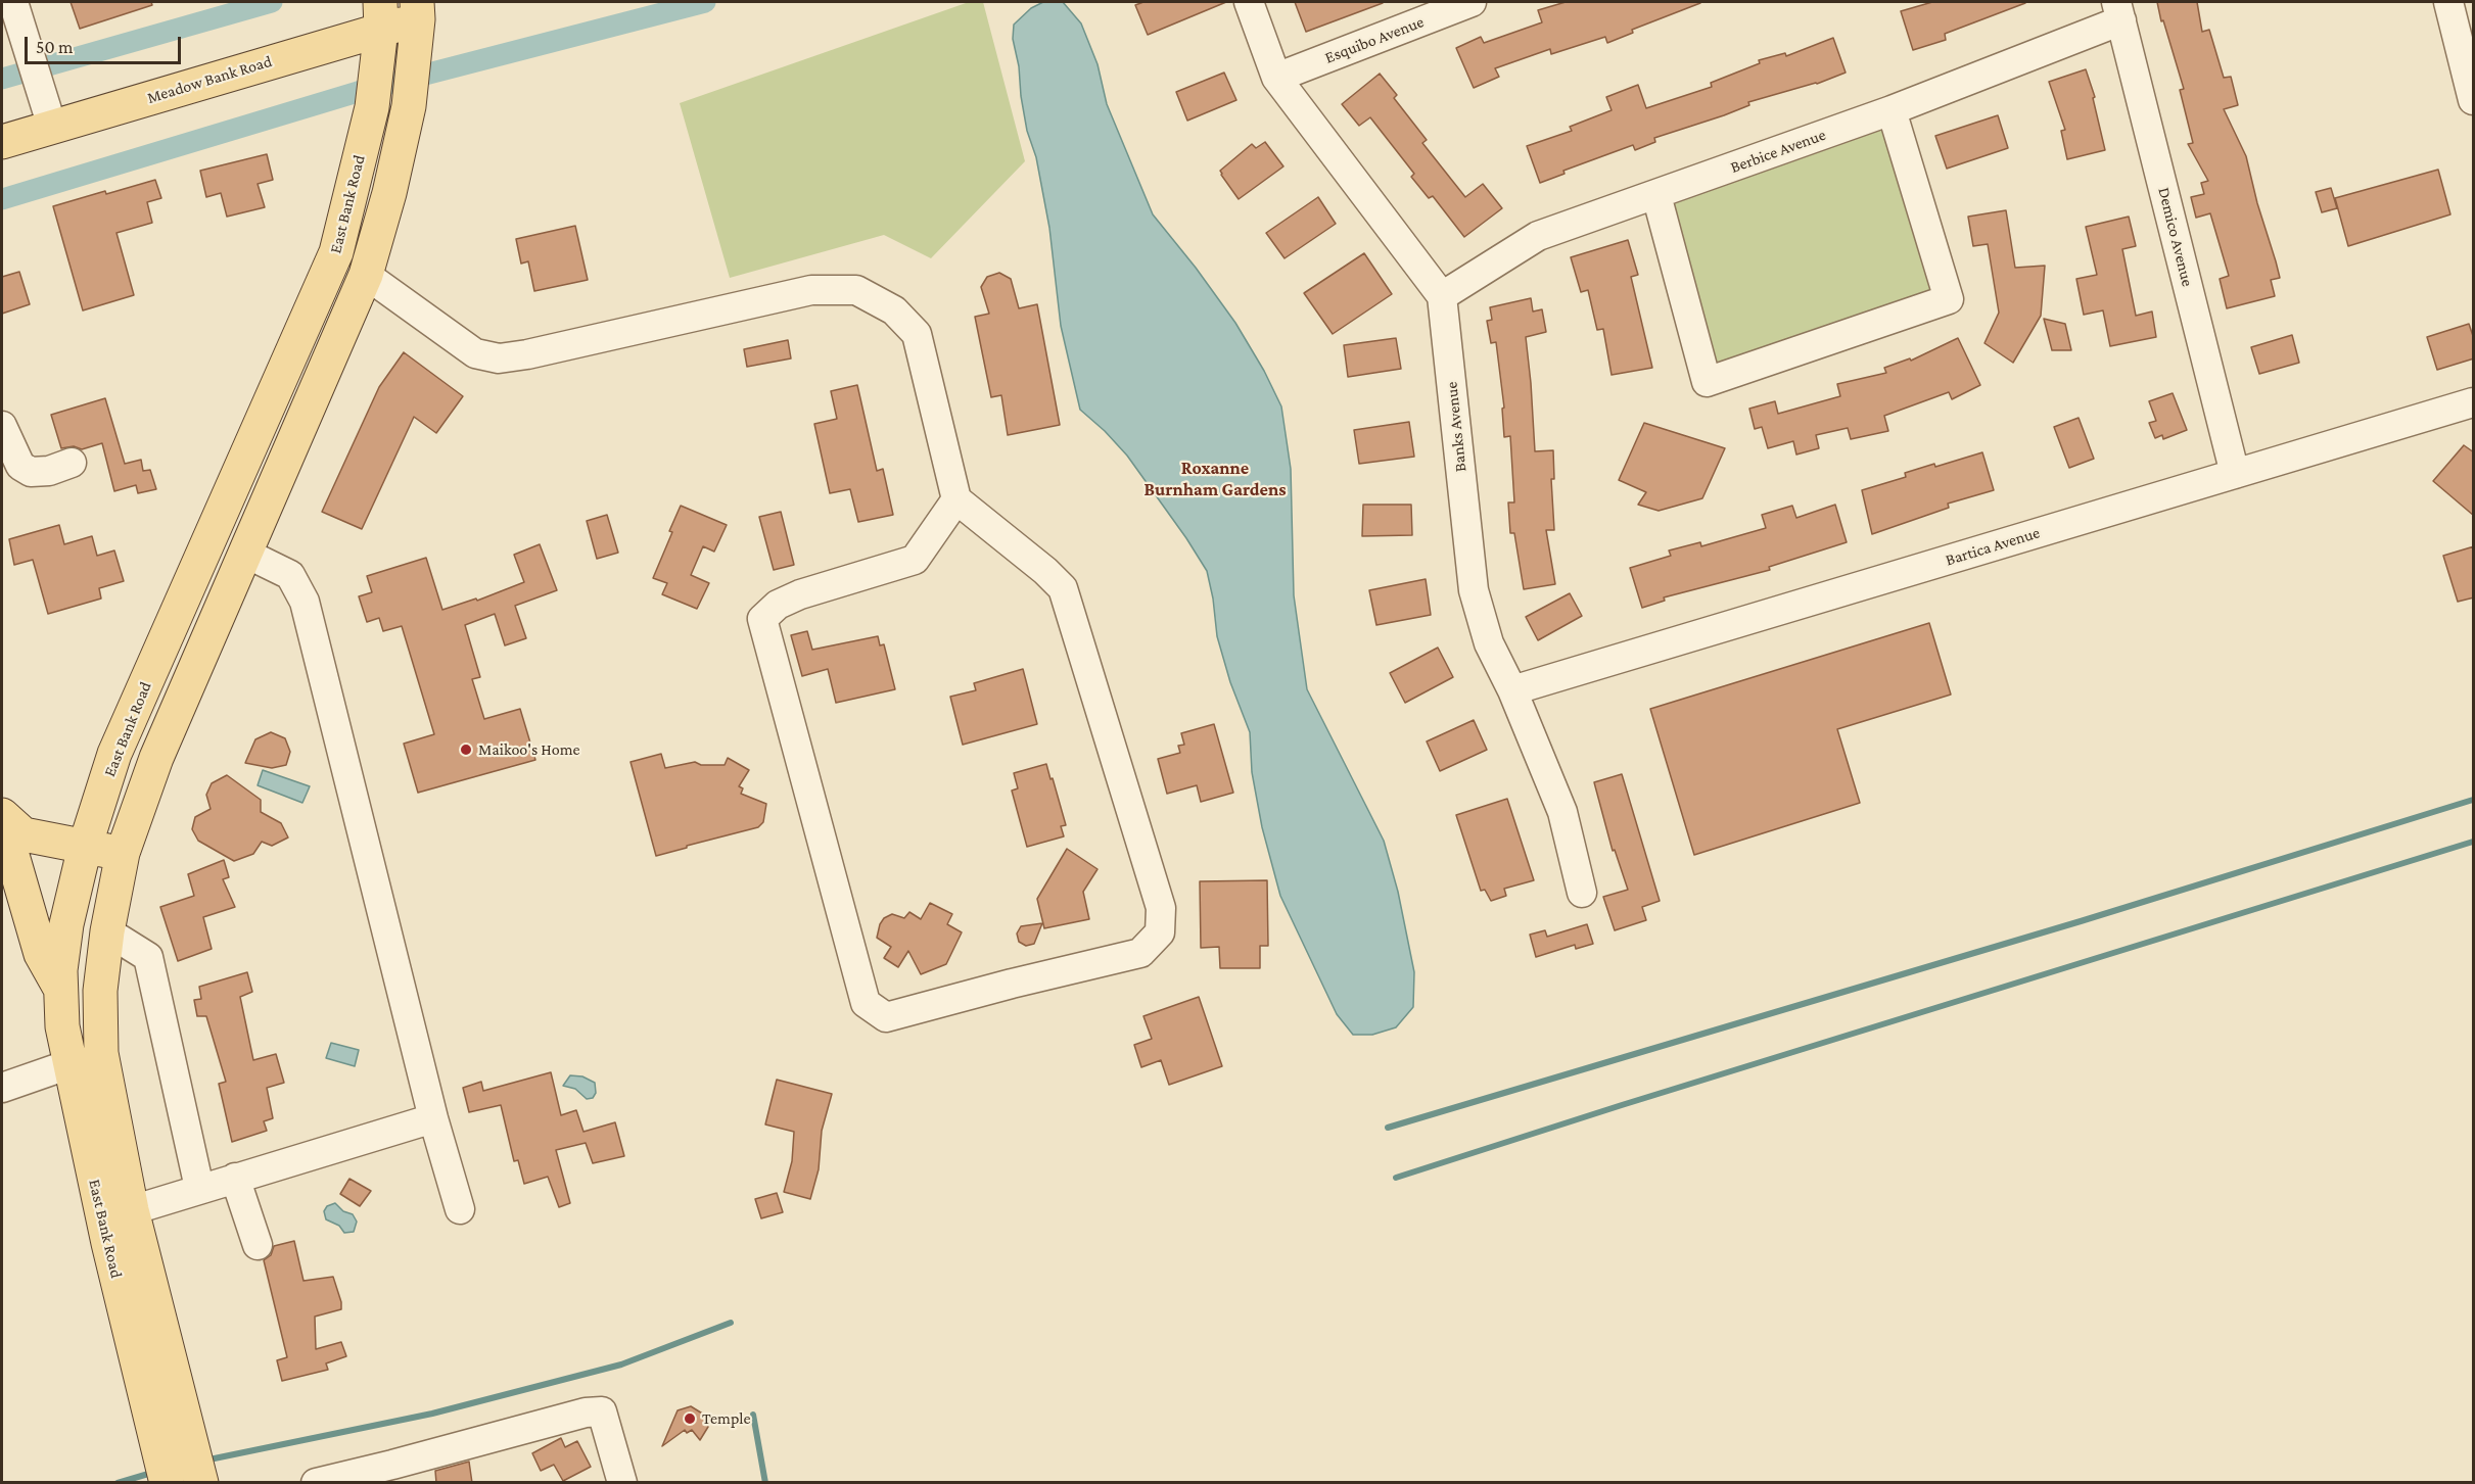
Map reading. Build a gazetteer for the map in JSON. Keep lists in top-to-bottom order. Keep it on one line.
{"streets":{"main road":["Meadow Bank Road","East Bank Road"],"street":["Esquibo Avenue","Berbice Avenue","Demico Avenue","Banks Avenue","Bartica Avenue"]},"crossings":[["Meadow Bank Road","East Bank Road"],["Berbice Avenue","Demico Avenue"],["Berbice Avenue","Banks Avenue"],["Demico Avenue","Bartica Avenue"],["Banks Avenue","Bartica Avenue"]],"districts":["Roxanne Burnham Gardens"],"places":["Maikoo's Home","Temple"],"scale_bar":"50 m"}
